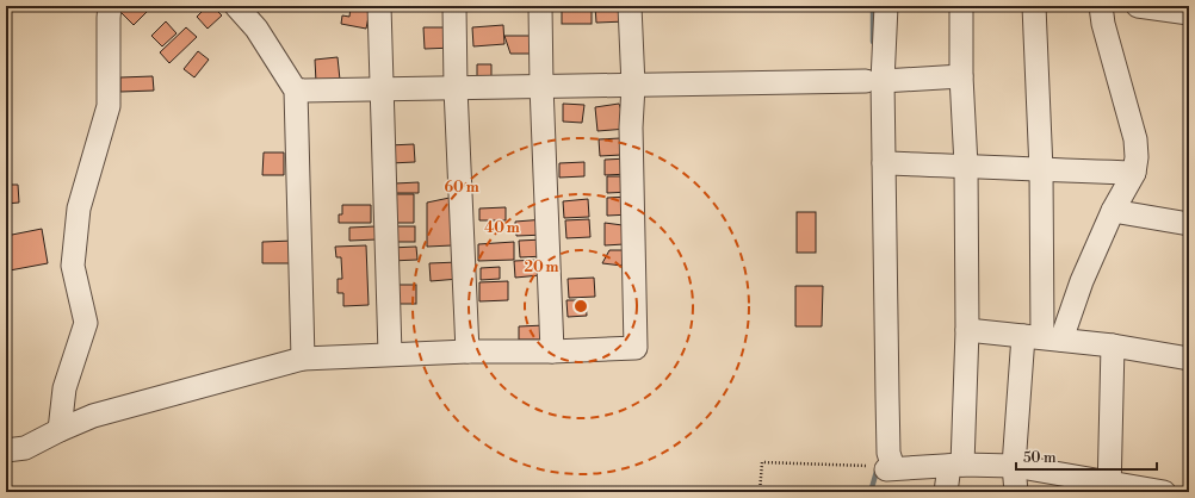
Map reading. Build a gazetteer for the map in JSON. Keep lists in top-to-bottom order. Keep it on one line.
{"scale_bar":"50 m","rings":["60 m","40 m","20 m"]}
